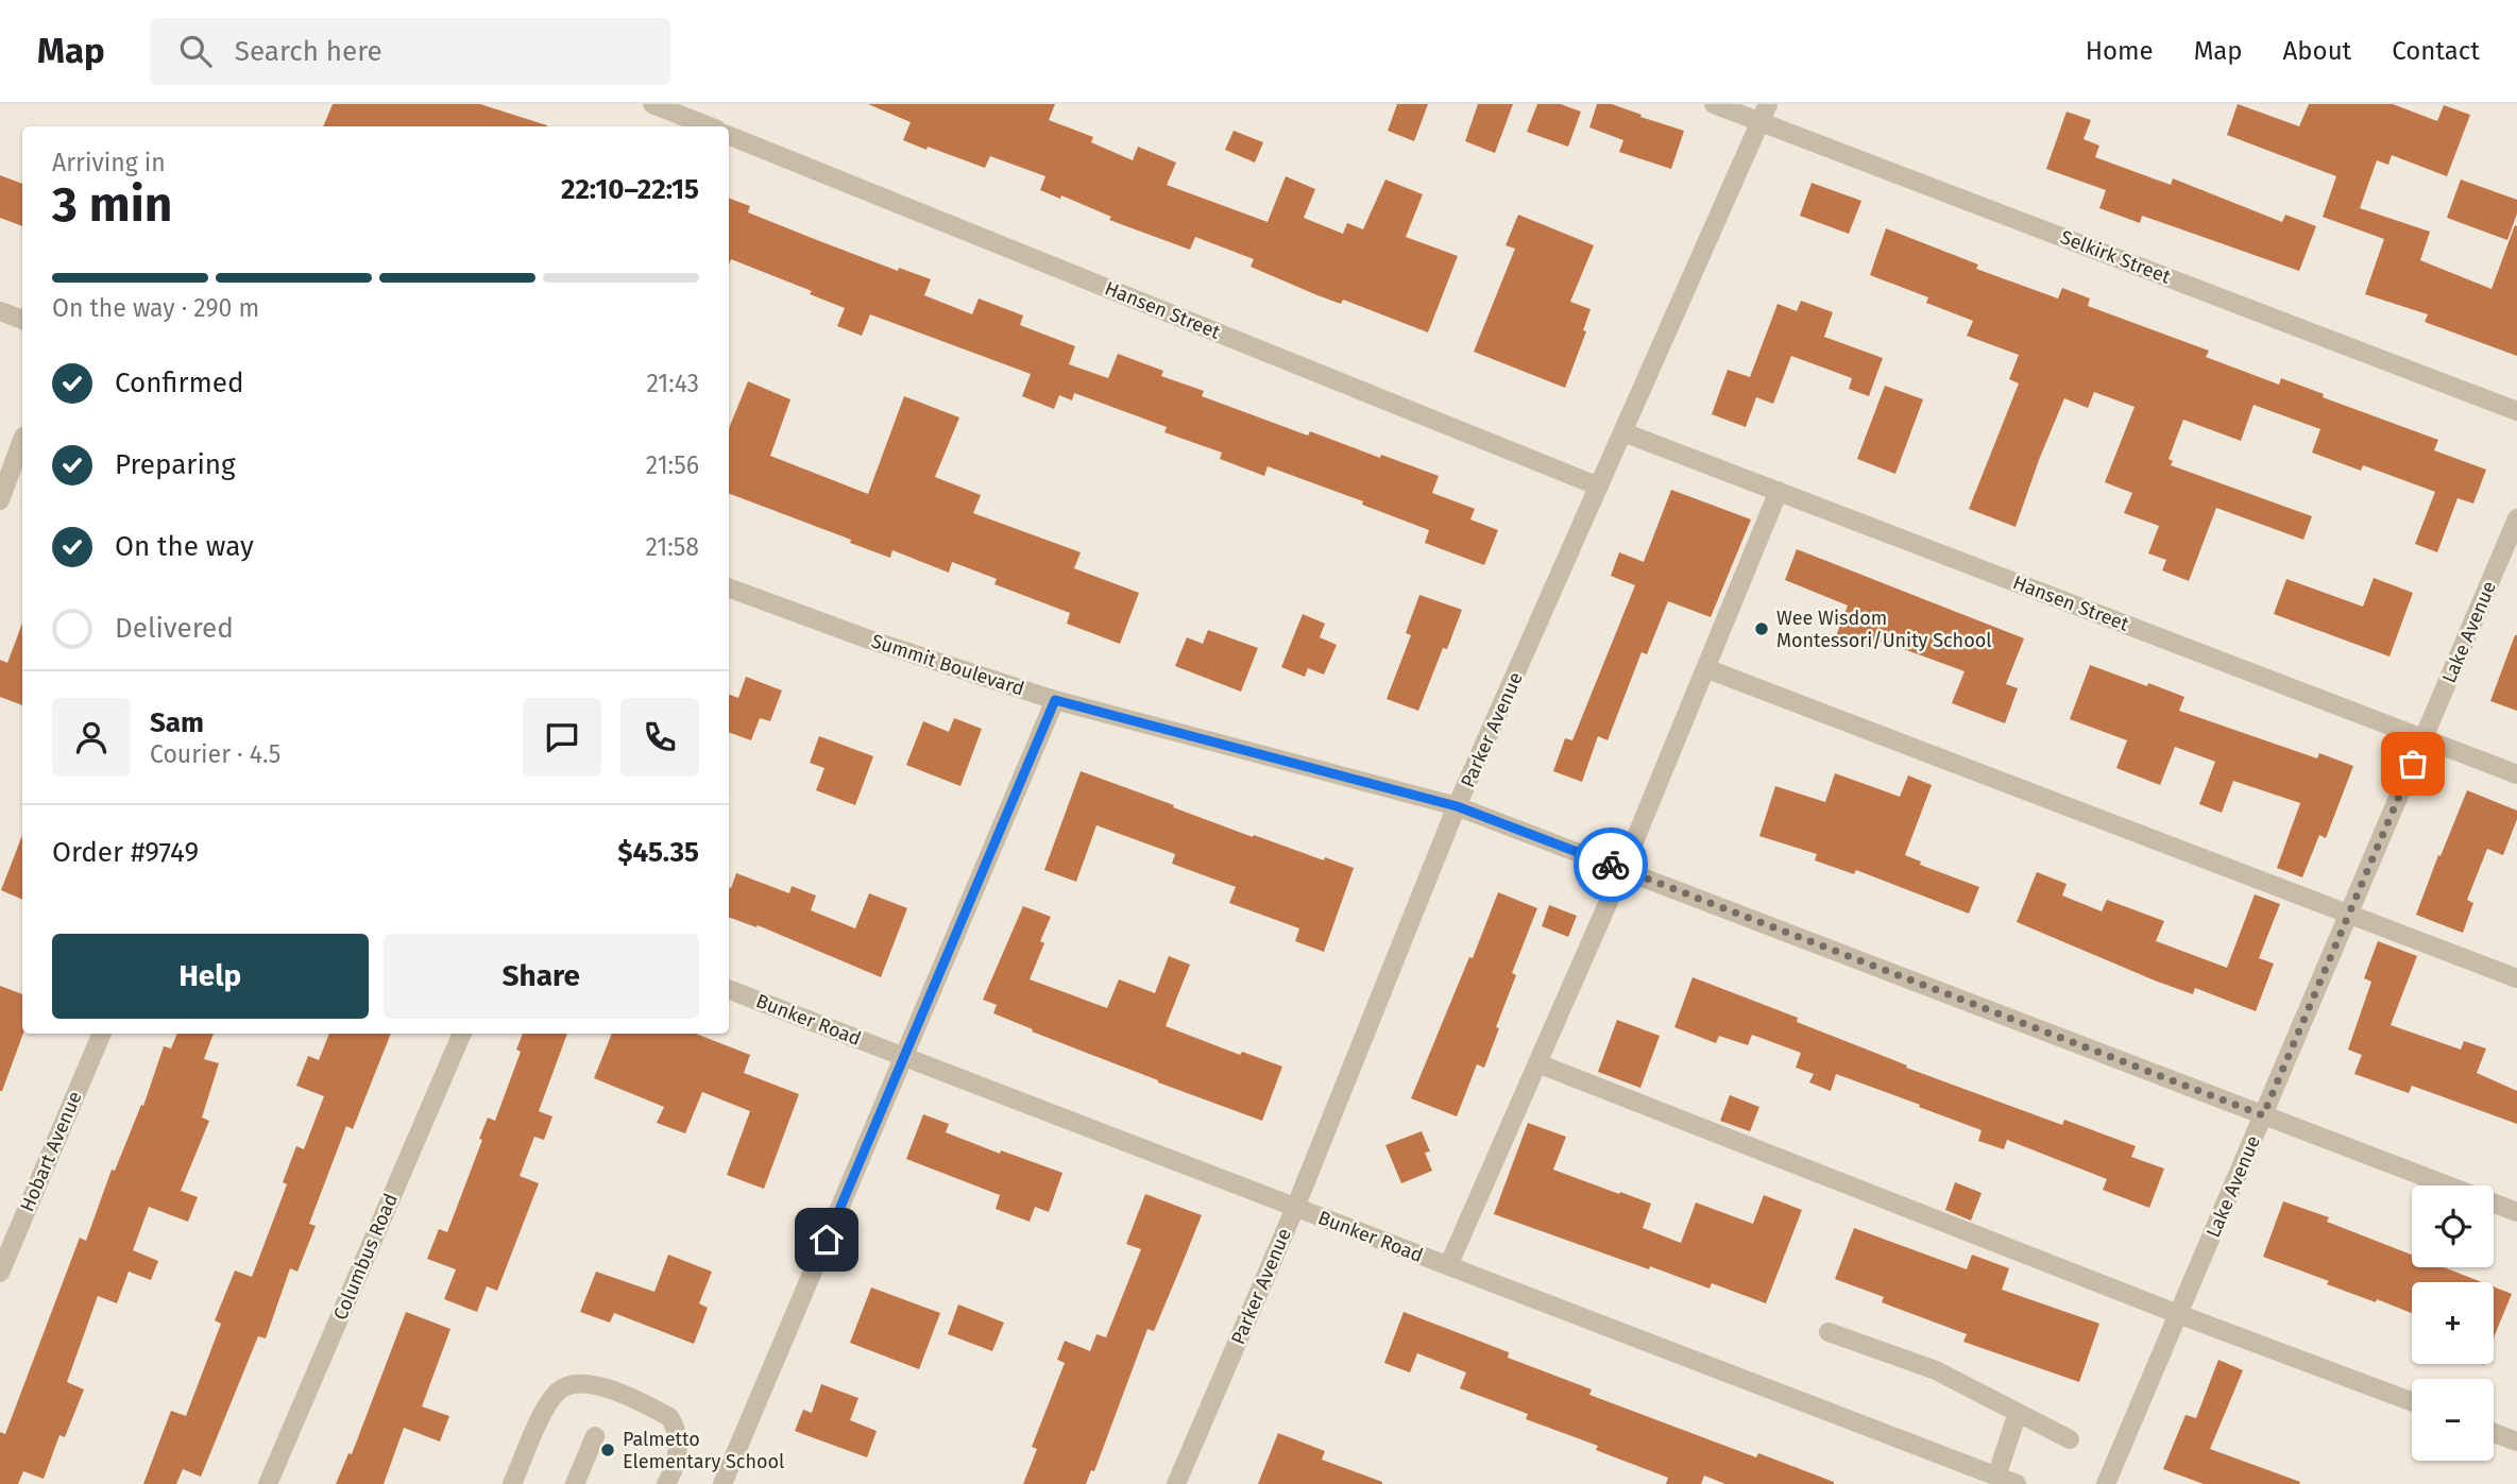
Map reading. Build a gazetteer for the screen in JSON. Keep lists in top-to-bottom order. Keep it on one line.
{"streets":{"street":["Selkirk Street","Hansen Street","Lake Avenue","Summit Boulevard","Parker Avenue","Bunker Road","Hobart Avenue","Columbus Road"]},"crossings":[["Selkirk Street","Parker Avenue"],["Hansen Street","Lake Avenue"],["Hansen Street","Parker Avenue"],["Lake Avenue","Summit Boulevard"],["Summit Boulevard","Parker Avenue"],["Parker Avenue","Bunker Road"]],"places":["Wee Wisdom Montessori/Unity School","Palmetto Elementary School"],"page":{"header":"Map","search":"Search here","nav":["Home","Map","About","Contact"],"heading":["3 min","Arriving in","22:10–22:15"],"panel":["Sam","Courier · 4.5","Order #9749","$45.35"],"bar":"On the way · 290 m","list":[["Confirmed","21:43"],["Preparing","21:56"],["On the way","21:58"],"Delivered"],"buttons":["Help","Share"],"map_buttons":["+","−"]}}
